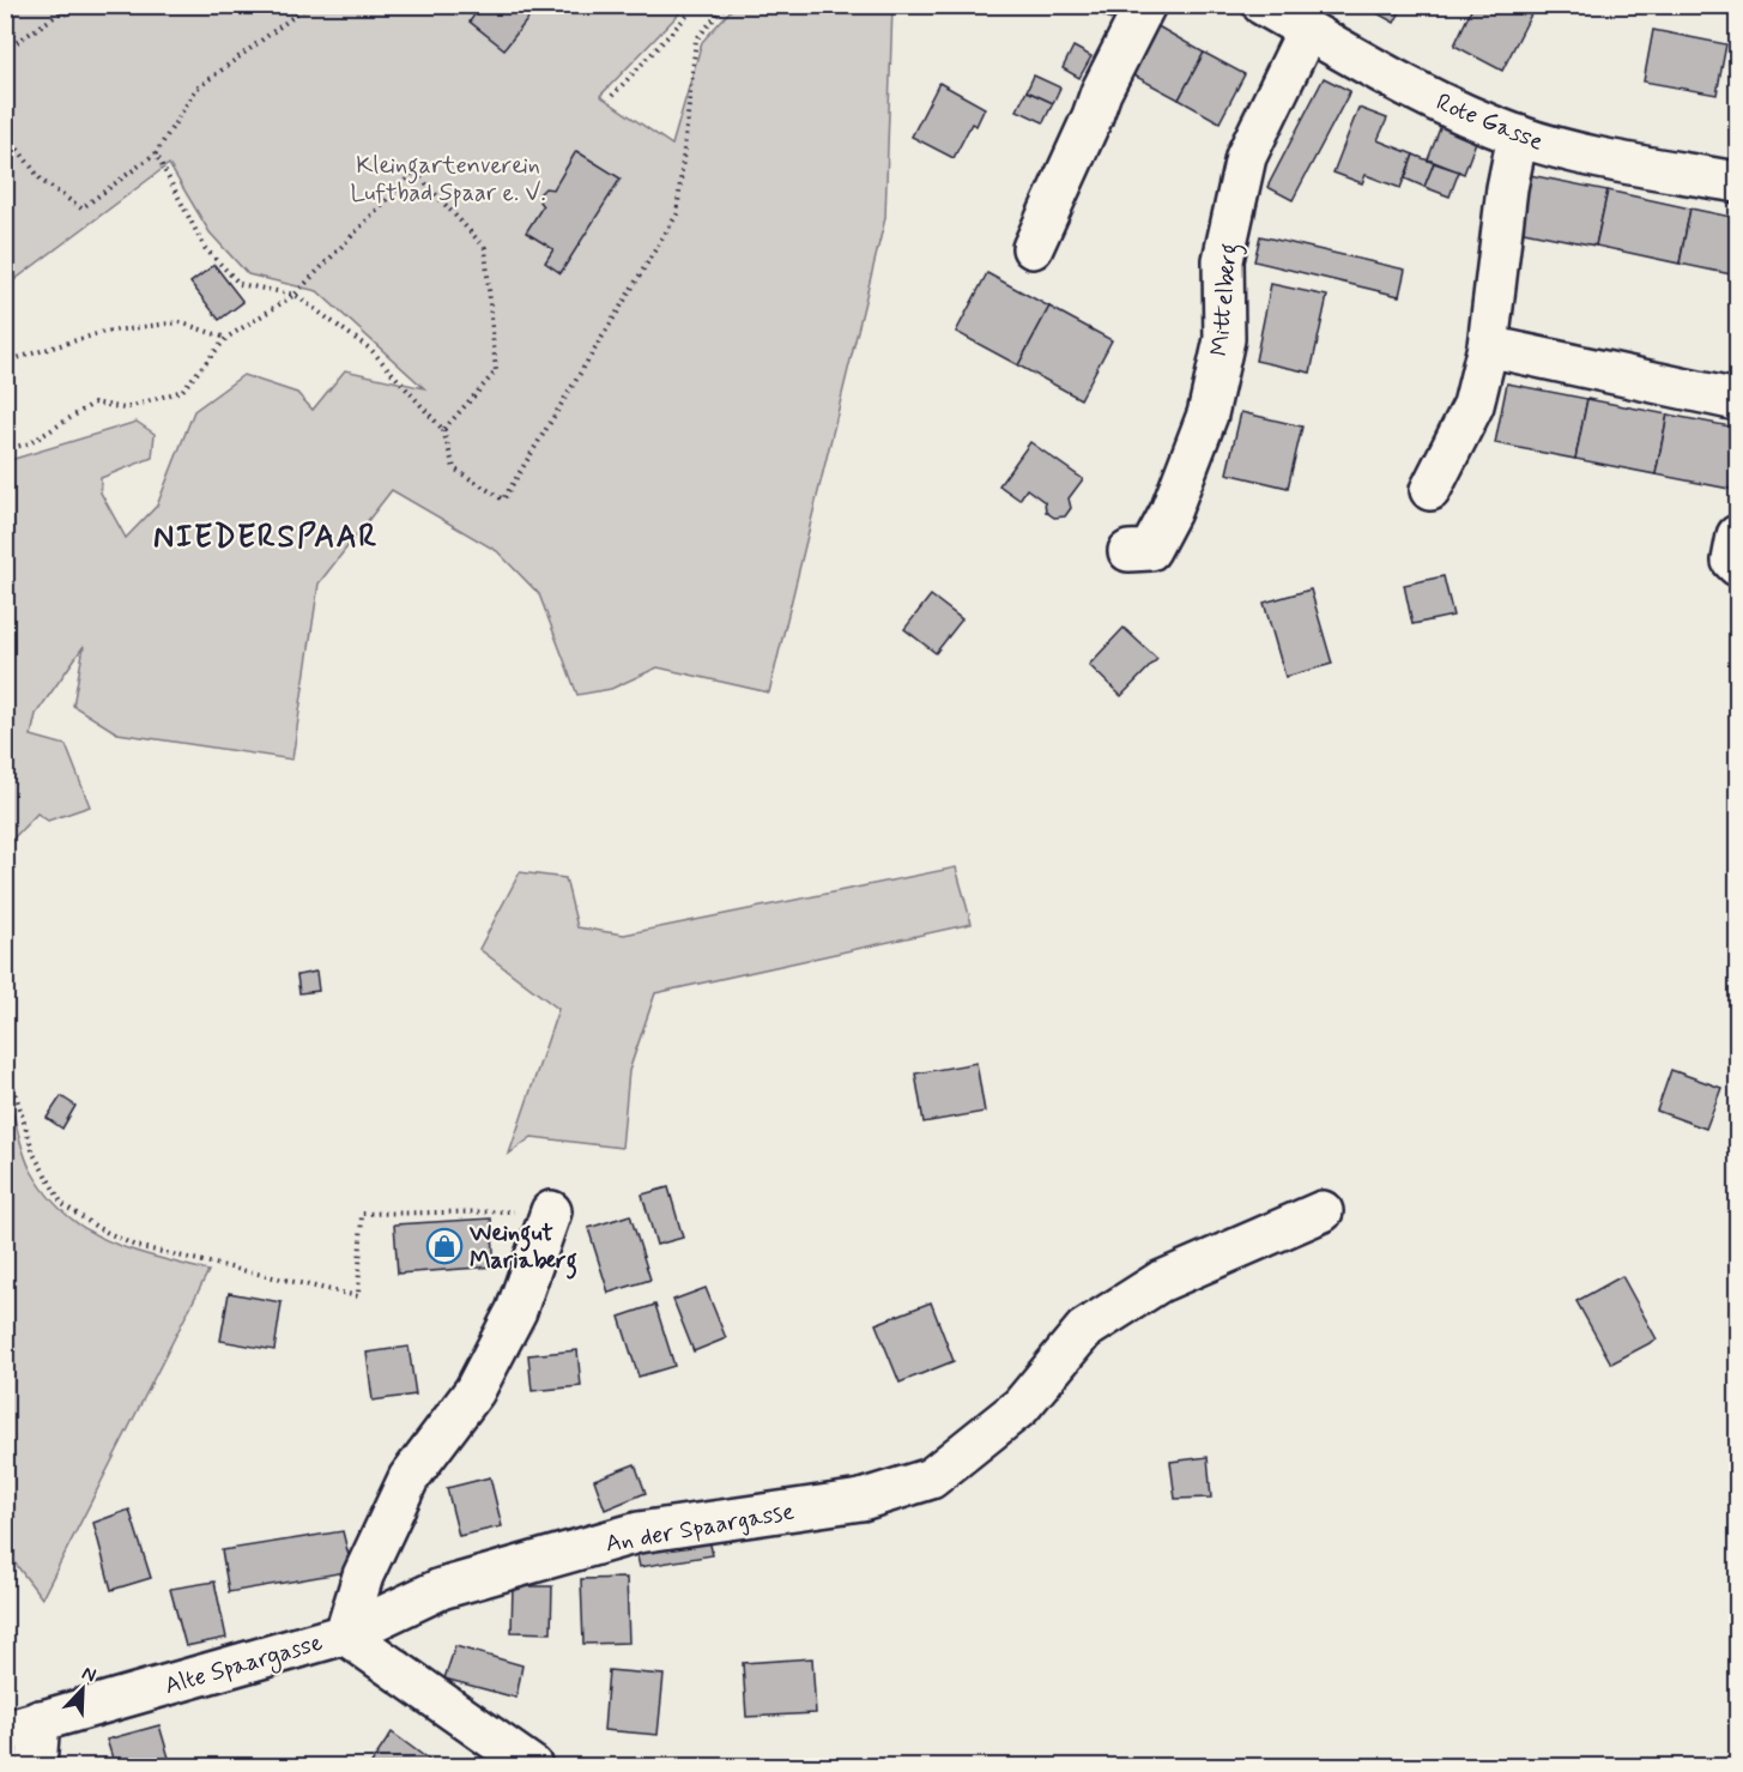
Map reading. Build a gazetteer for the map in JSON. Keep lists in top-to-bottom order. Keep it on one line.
{"streets":{"street":["Rote Gasse","Mittelberg","An der Spaargasse","Alte Spaargasse"]},"crossings":[["Rote Gasse","Mittelberg"],["An der Spaargasse","Alte Spaargasse"]],"districts":["NIEDERSPAAR"],"parks":["Kleingartenverein Luftbad Spaar e. V."],"places":{"shop":["Weingut Mariaberg"]},"north":"top right"}
